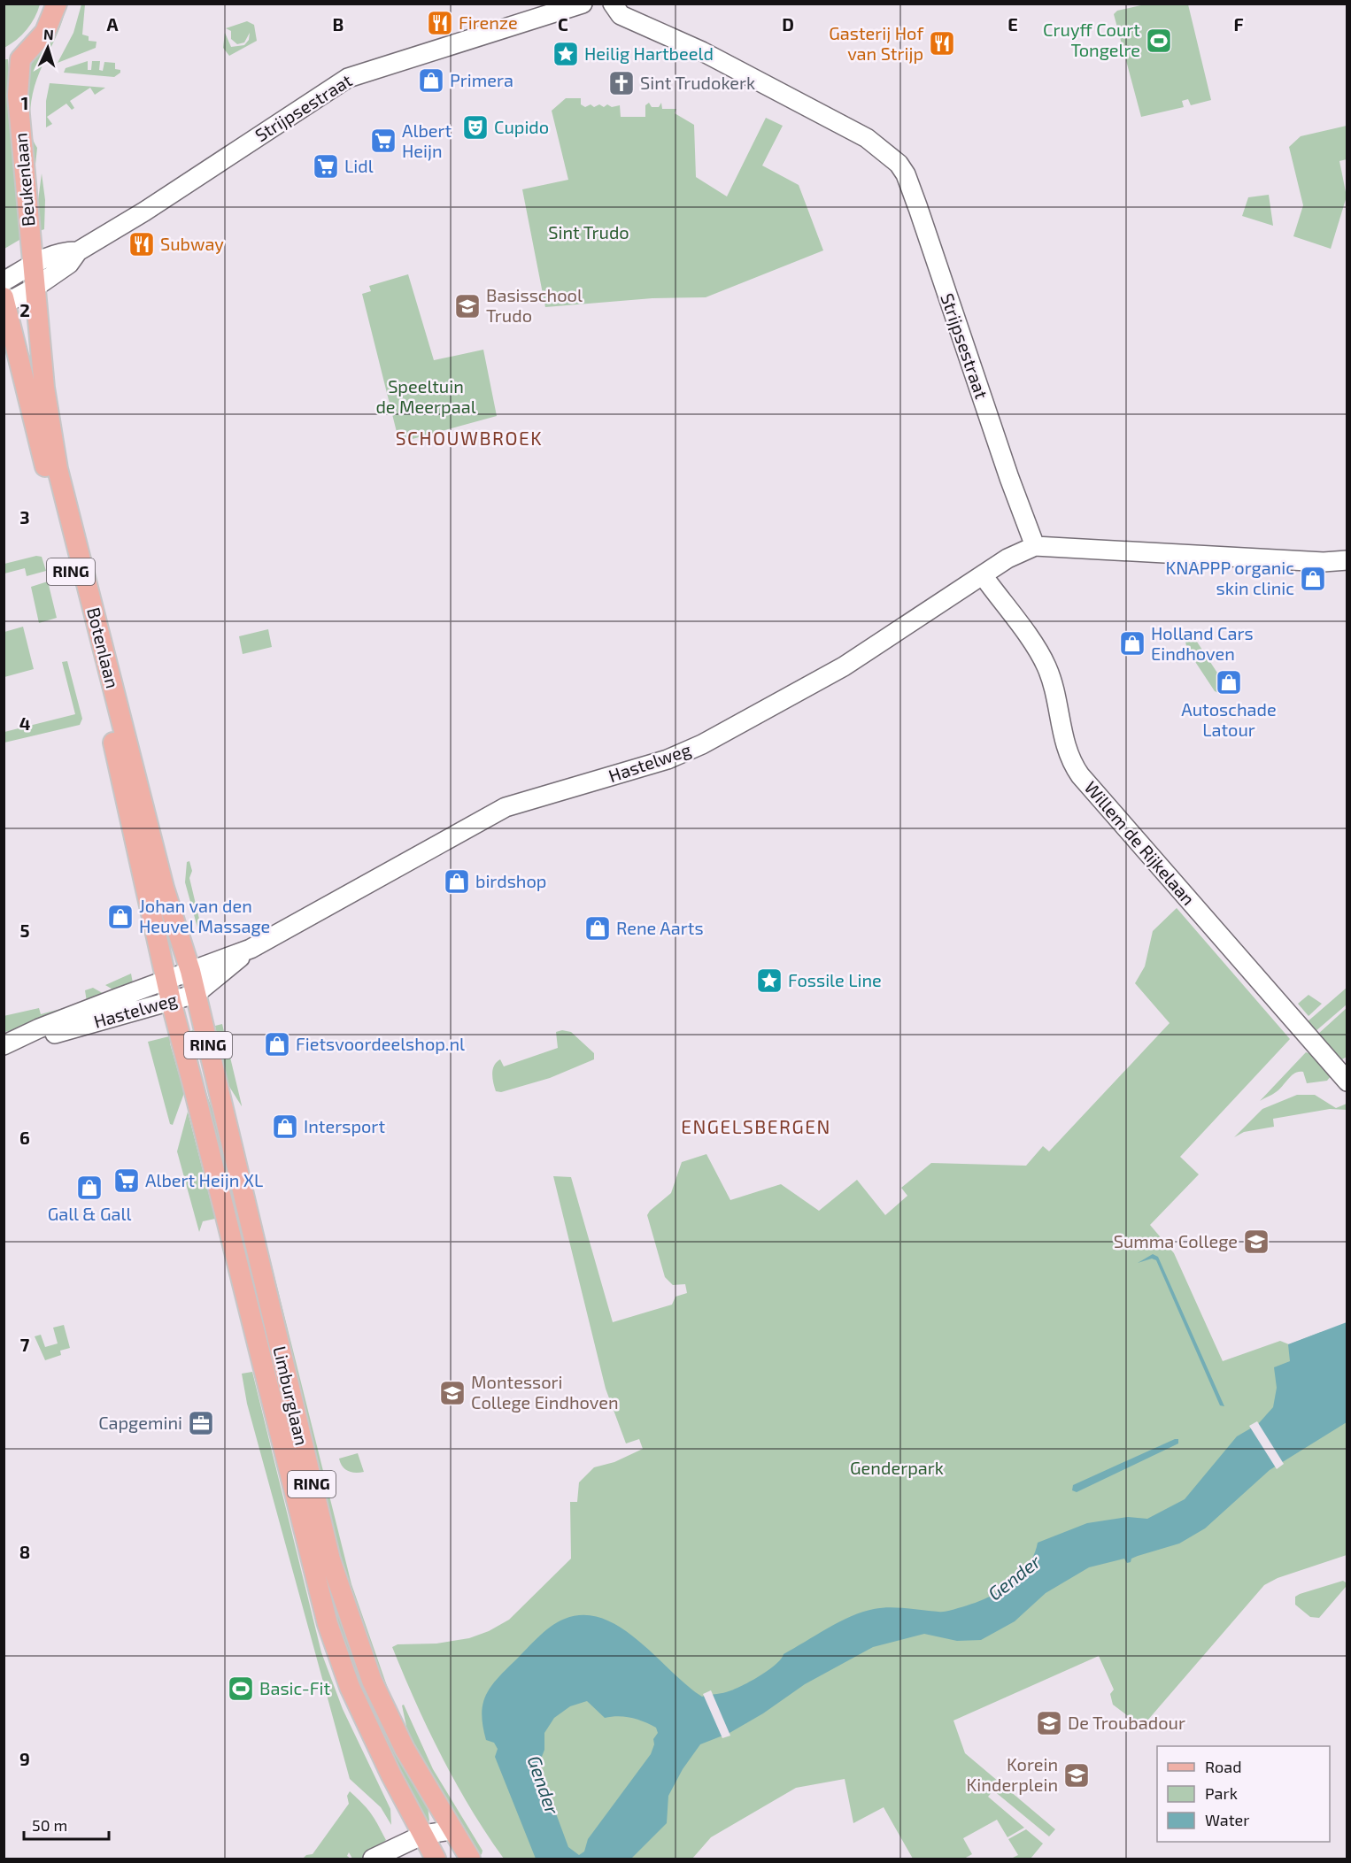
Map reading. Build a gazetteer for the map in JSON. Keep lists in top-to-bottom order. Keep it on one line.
{"streets":{"main road":["Beukenlaan","RING","Botenlaan","Limburglaan"],"street":["Strijpsestraat","Hastelweg","Willem de Rijkelaan"]},"crossings":[["Strijpsestraat","Beukenlaan"],["Strijpsestraat","RING"],["Strijpsestraat","Botenlaan"],["Strijpsestraat","Hastelweg"],["Beukenlaan","RING"],["RING","Botenlaan"],["Botenlaan","Hastelweg"],["Botenlaan","Limburglaan"],["Hastelweg","Willem de Rijkelaan"],["Hastelweg","Limburglaan"]],"districts":["SCHOUWBROEK","ENGELSBERGEN"],"water":["Gender"],"parks":["Sint Trudo","Speeltuin de Meerpaal","Genderpark"],"places":{"restaurant":["Firenze","Gasterij Hof van Strijp","Subway"],"sports":["Cruyff Court Tongelre","Basic-Fit"],"place":["Heilig Hartbeeld","Fossile Line"],"shop":["Primera","KNAPPP organic skin clinic","Holland Cars Eindhoven","Autoschade Latour","birdshop","Johan van den Heuvel Massage","Rene Aarts","Fietsvoordeelshop.nl","Intersport","Gall & Gall"],"church":["Sint Trudokerk"],"theatre":["Cupido"],"supermarket":["Albert Heijn","Lidl","Albert Heijn XL"],"school or university":["Basisschool Trudo","Summa College","Montessori College Eindhoven","De Troubadour","Korein Kinderplein"],"office":["Capgemini"]},"legend":["Road","Park","Water"],"scale_bar":"50 m","north":"top","grid":{"columns":["A","B","C","D","E","F"],"rows":["1","2","3","4","5","6","7","8","9"]}}
